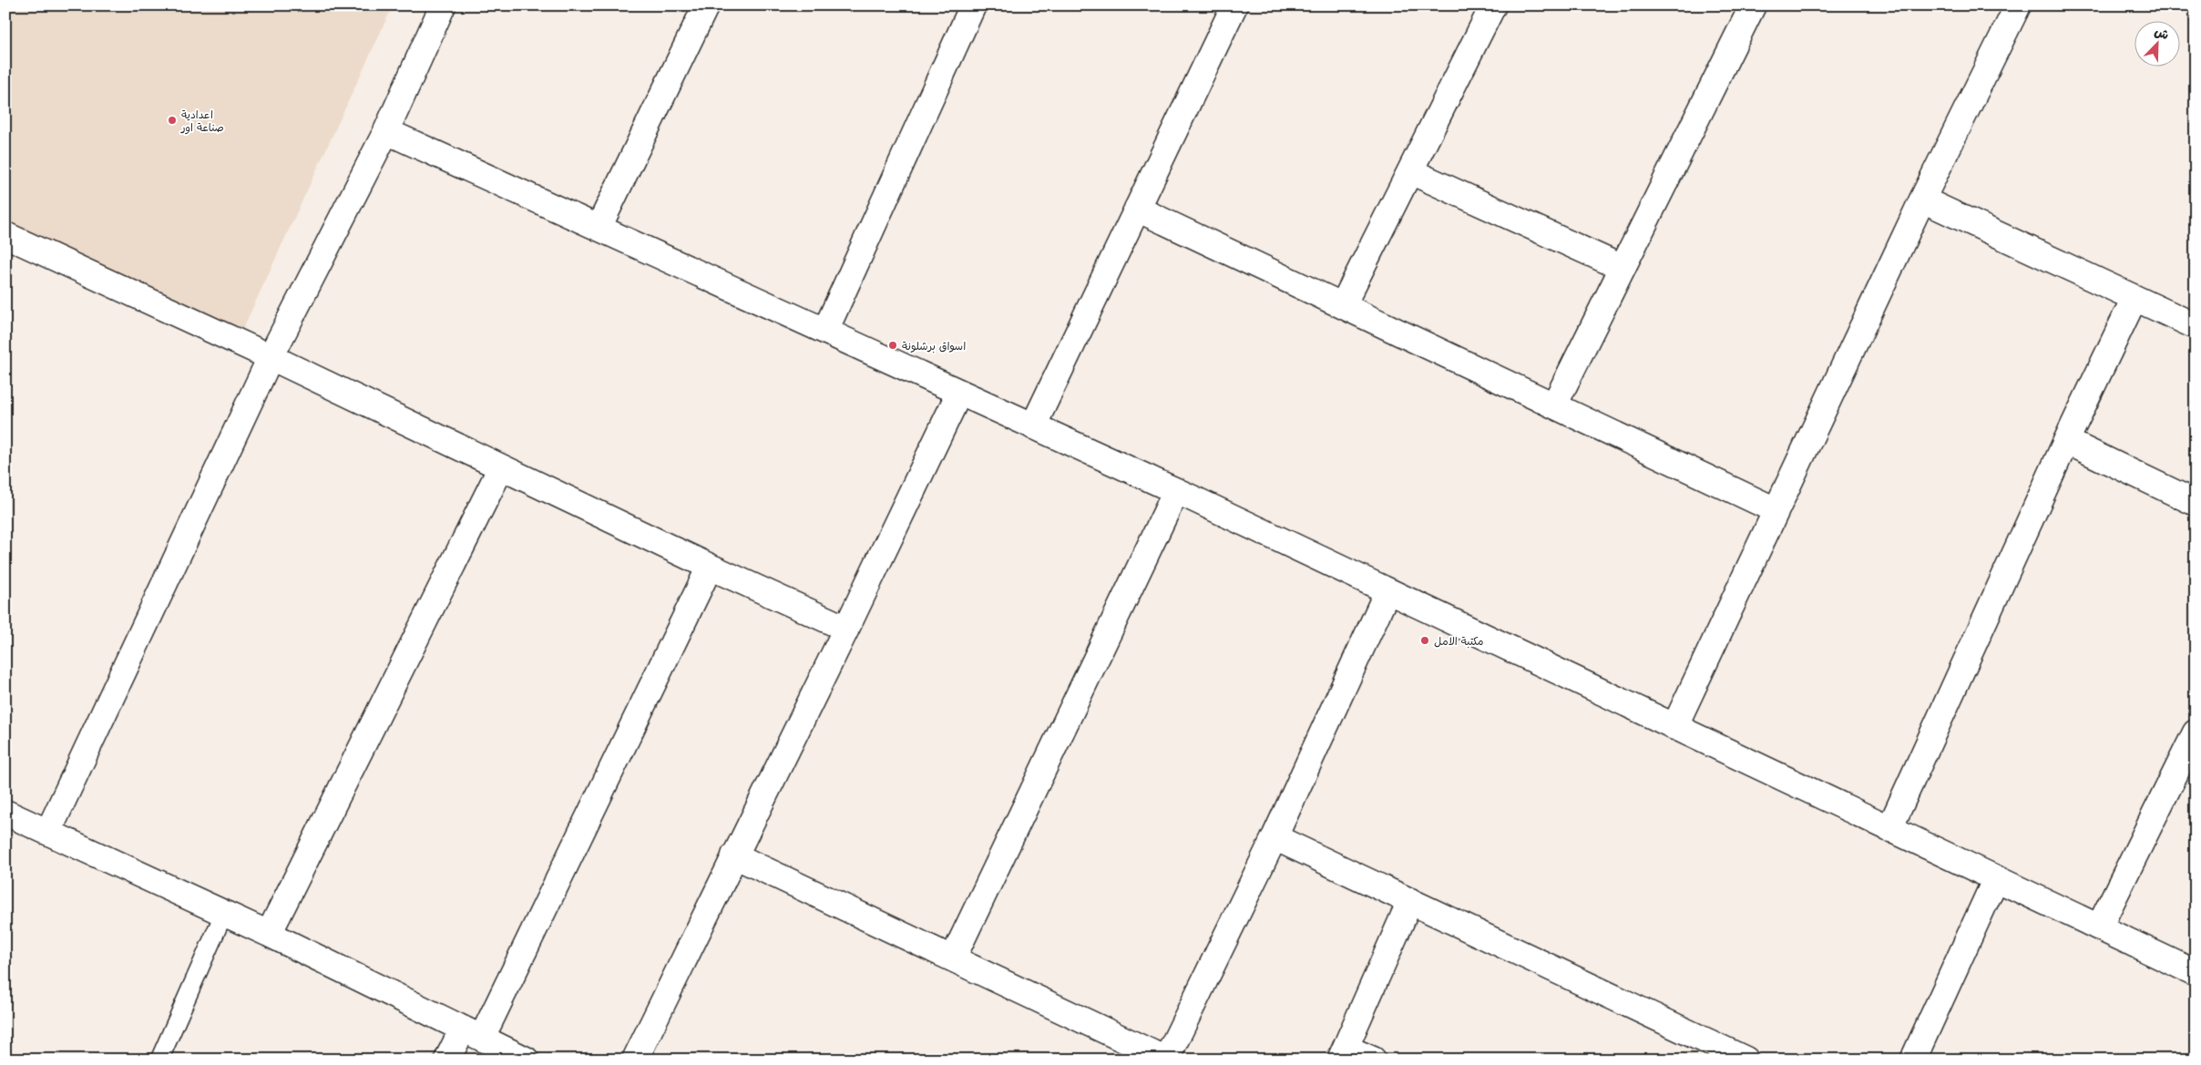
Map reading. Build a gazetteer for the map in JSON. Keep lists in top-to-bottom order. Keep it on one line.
{"places":["اعدادية صناعة اور","اسواق برشلونة","مكتبة الامل"],"north":"top right"}
